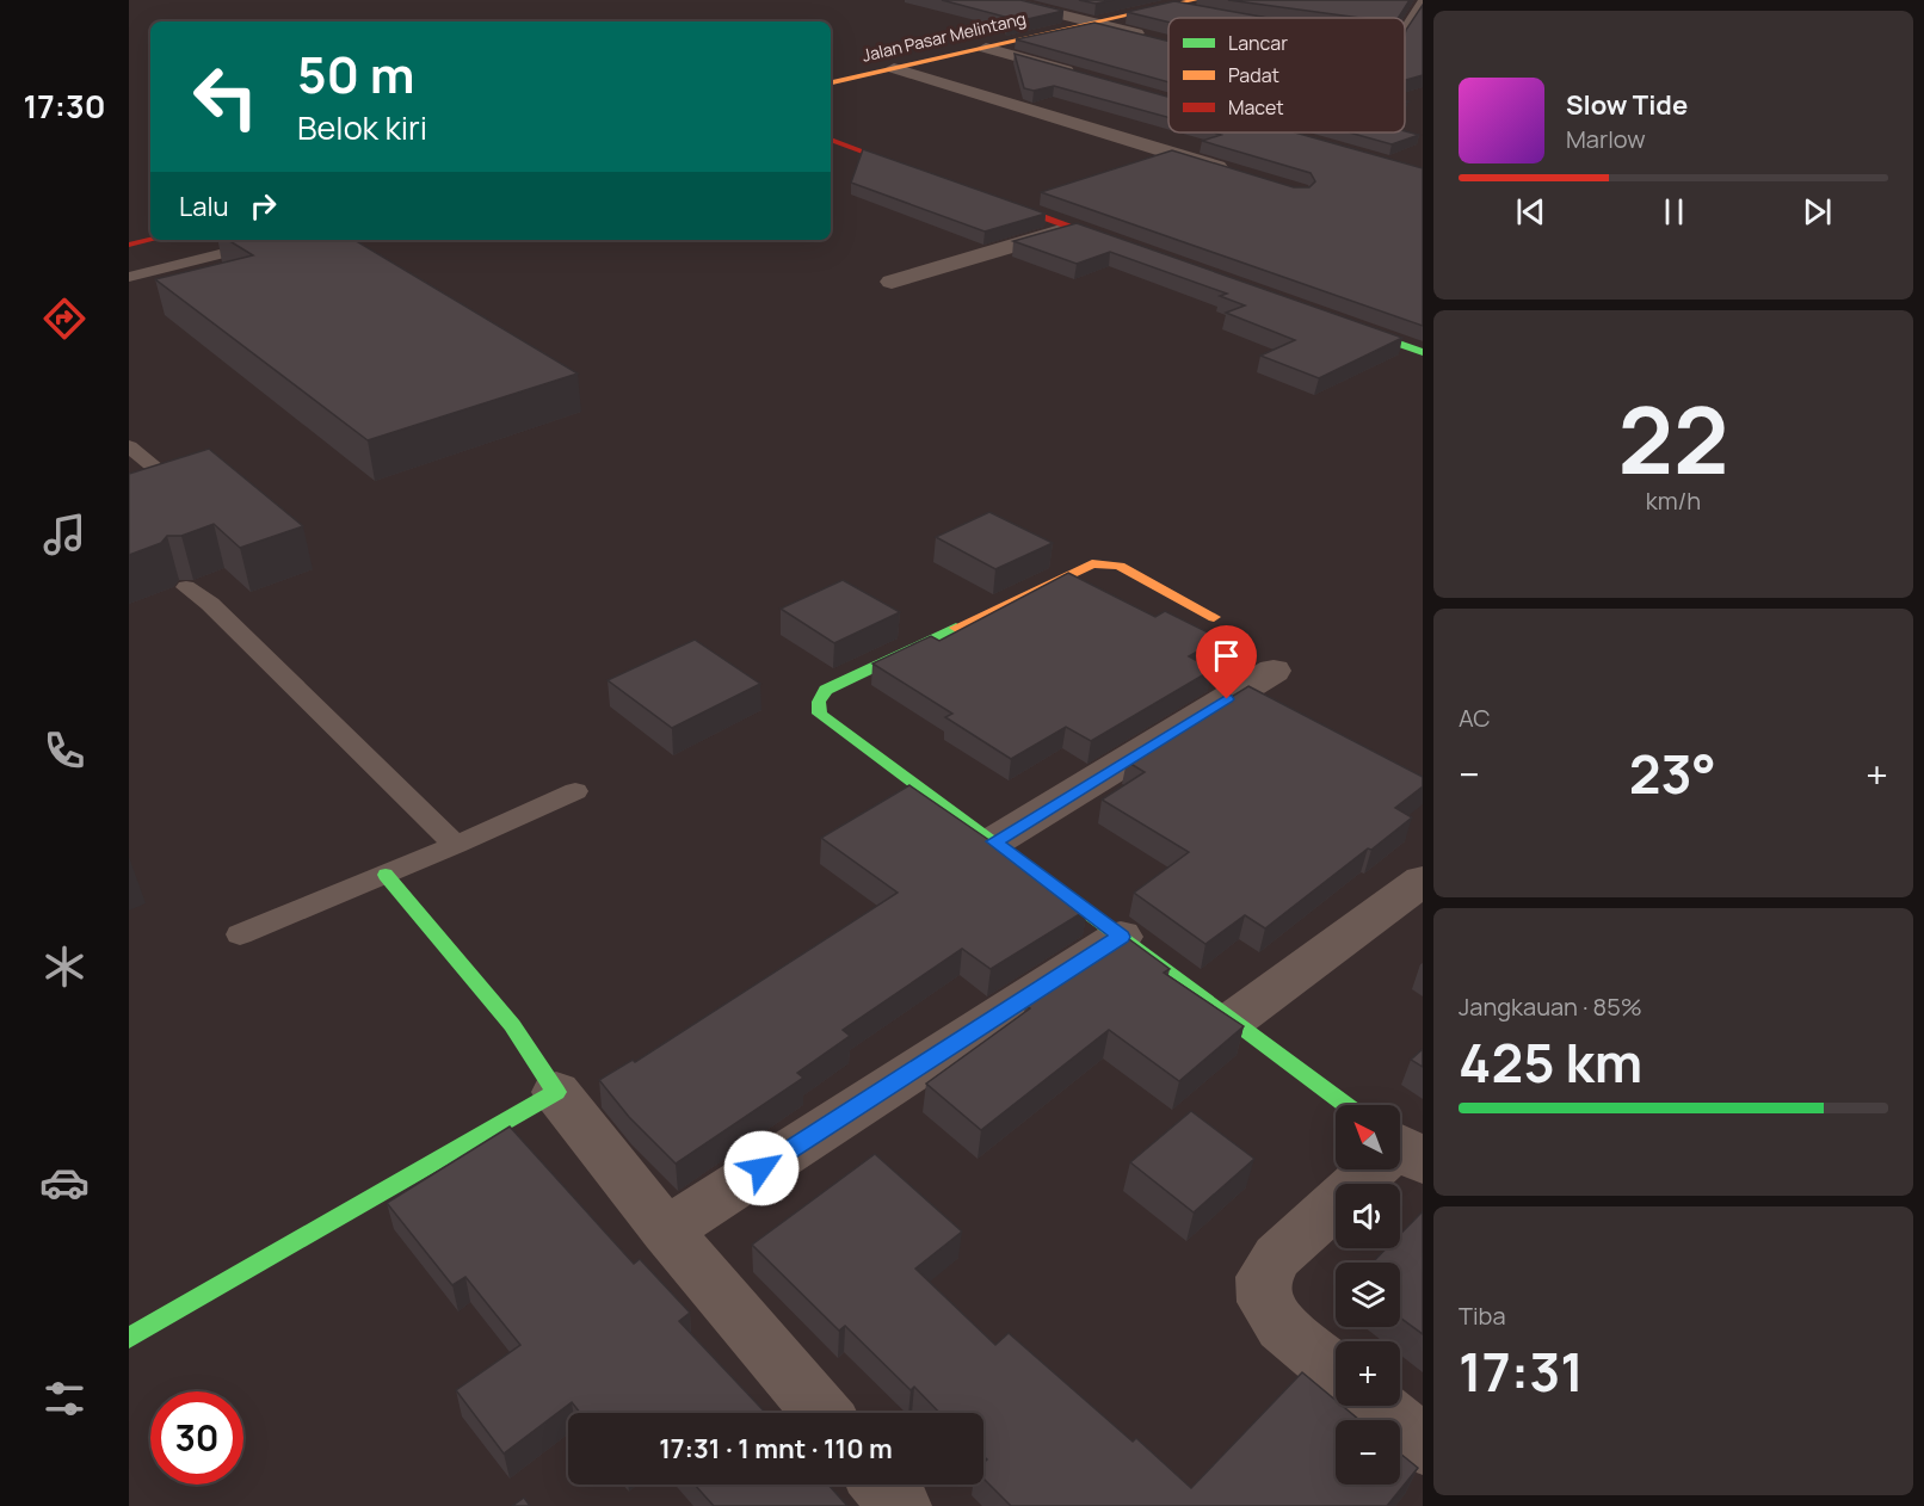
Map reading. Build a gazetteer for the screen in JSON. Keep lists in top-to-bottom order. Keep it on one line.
{"streets":{"street":["Jalan Pasar Melintang"]},"legend":["Lancar","Padat","Macet"],"north":"top left","page":{"tabs":"17:30","turn":["50 m","Belok kiri"],"song":["Slow Tide","Marlow"],"then":"Lalu","tile":[["22","km/h"],"AC",["Jangkauan · 85%","425 km"],["Tiba","17:31"]],"heat":["−","23°","+"],"map_buttons":["+","−"],"limit":"30","trip":"17:31 · 1 mnt · 110 m"}}
